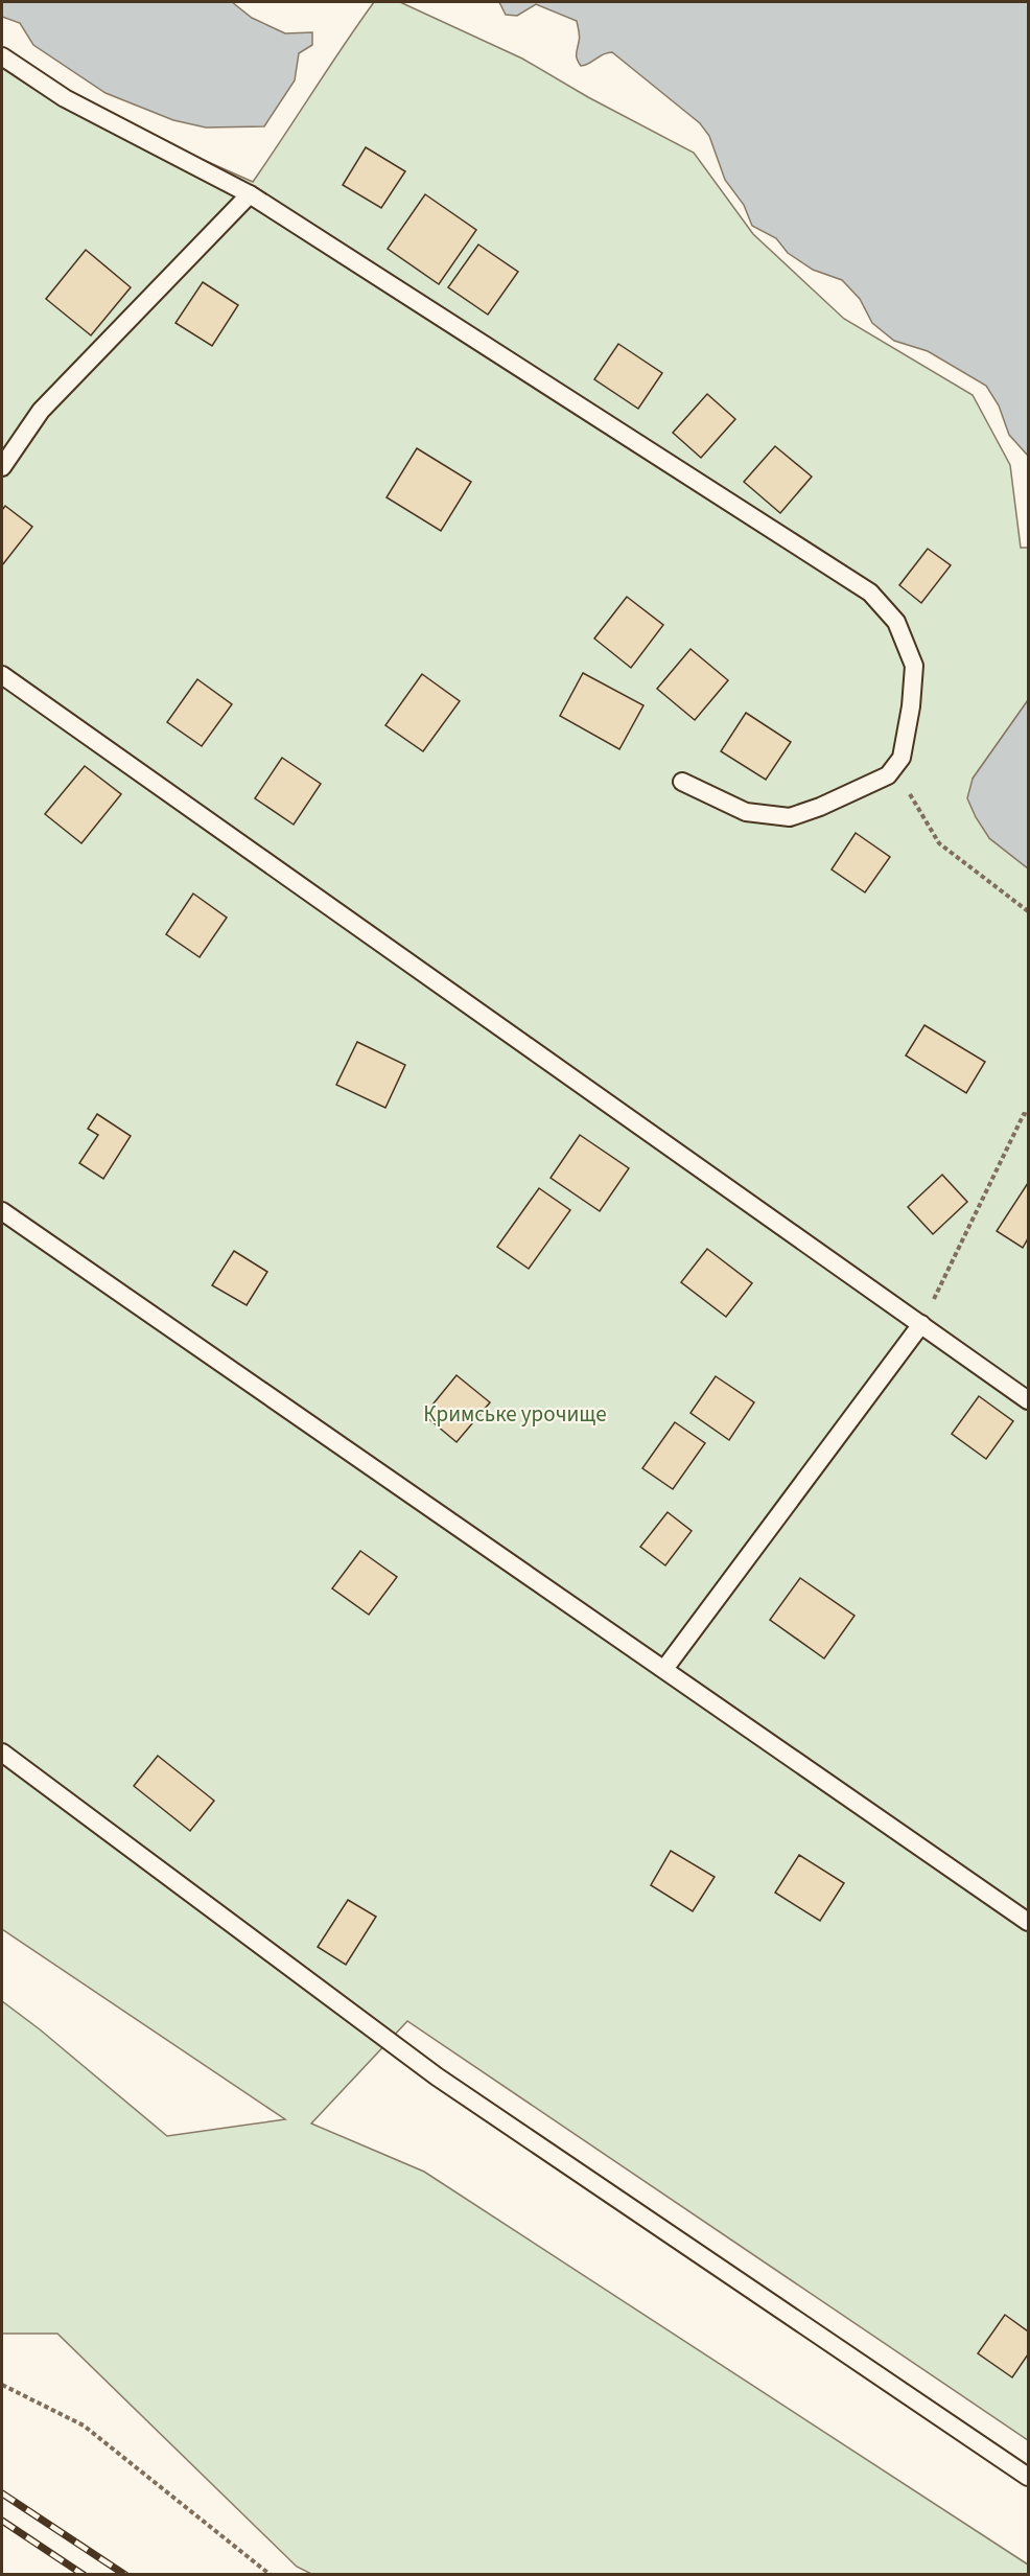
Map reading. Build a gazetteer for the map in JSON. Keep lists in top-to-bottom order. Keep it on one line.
{"parks":["Кримське урочище"]}
